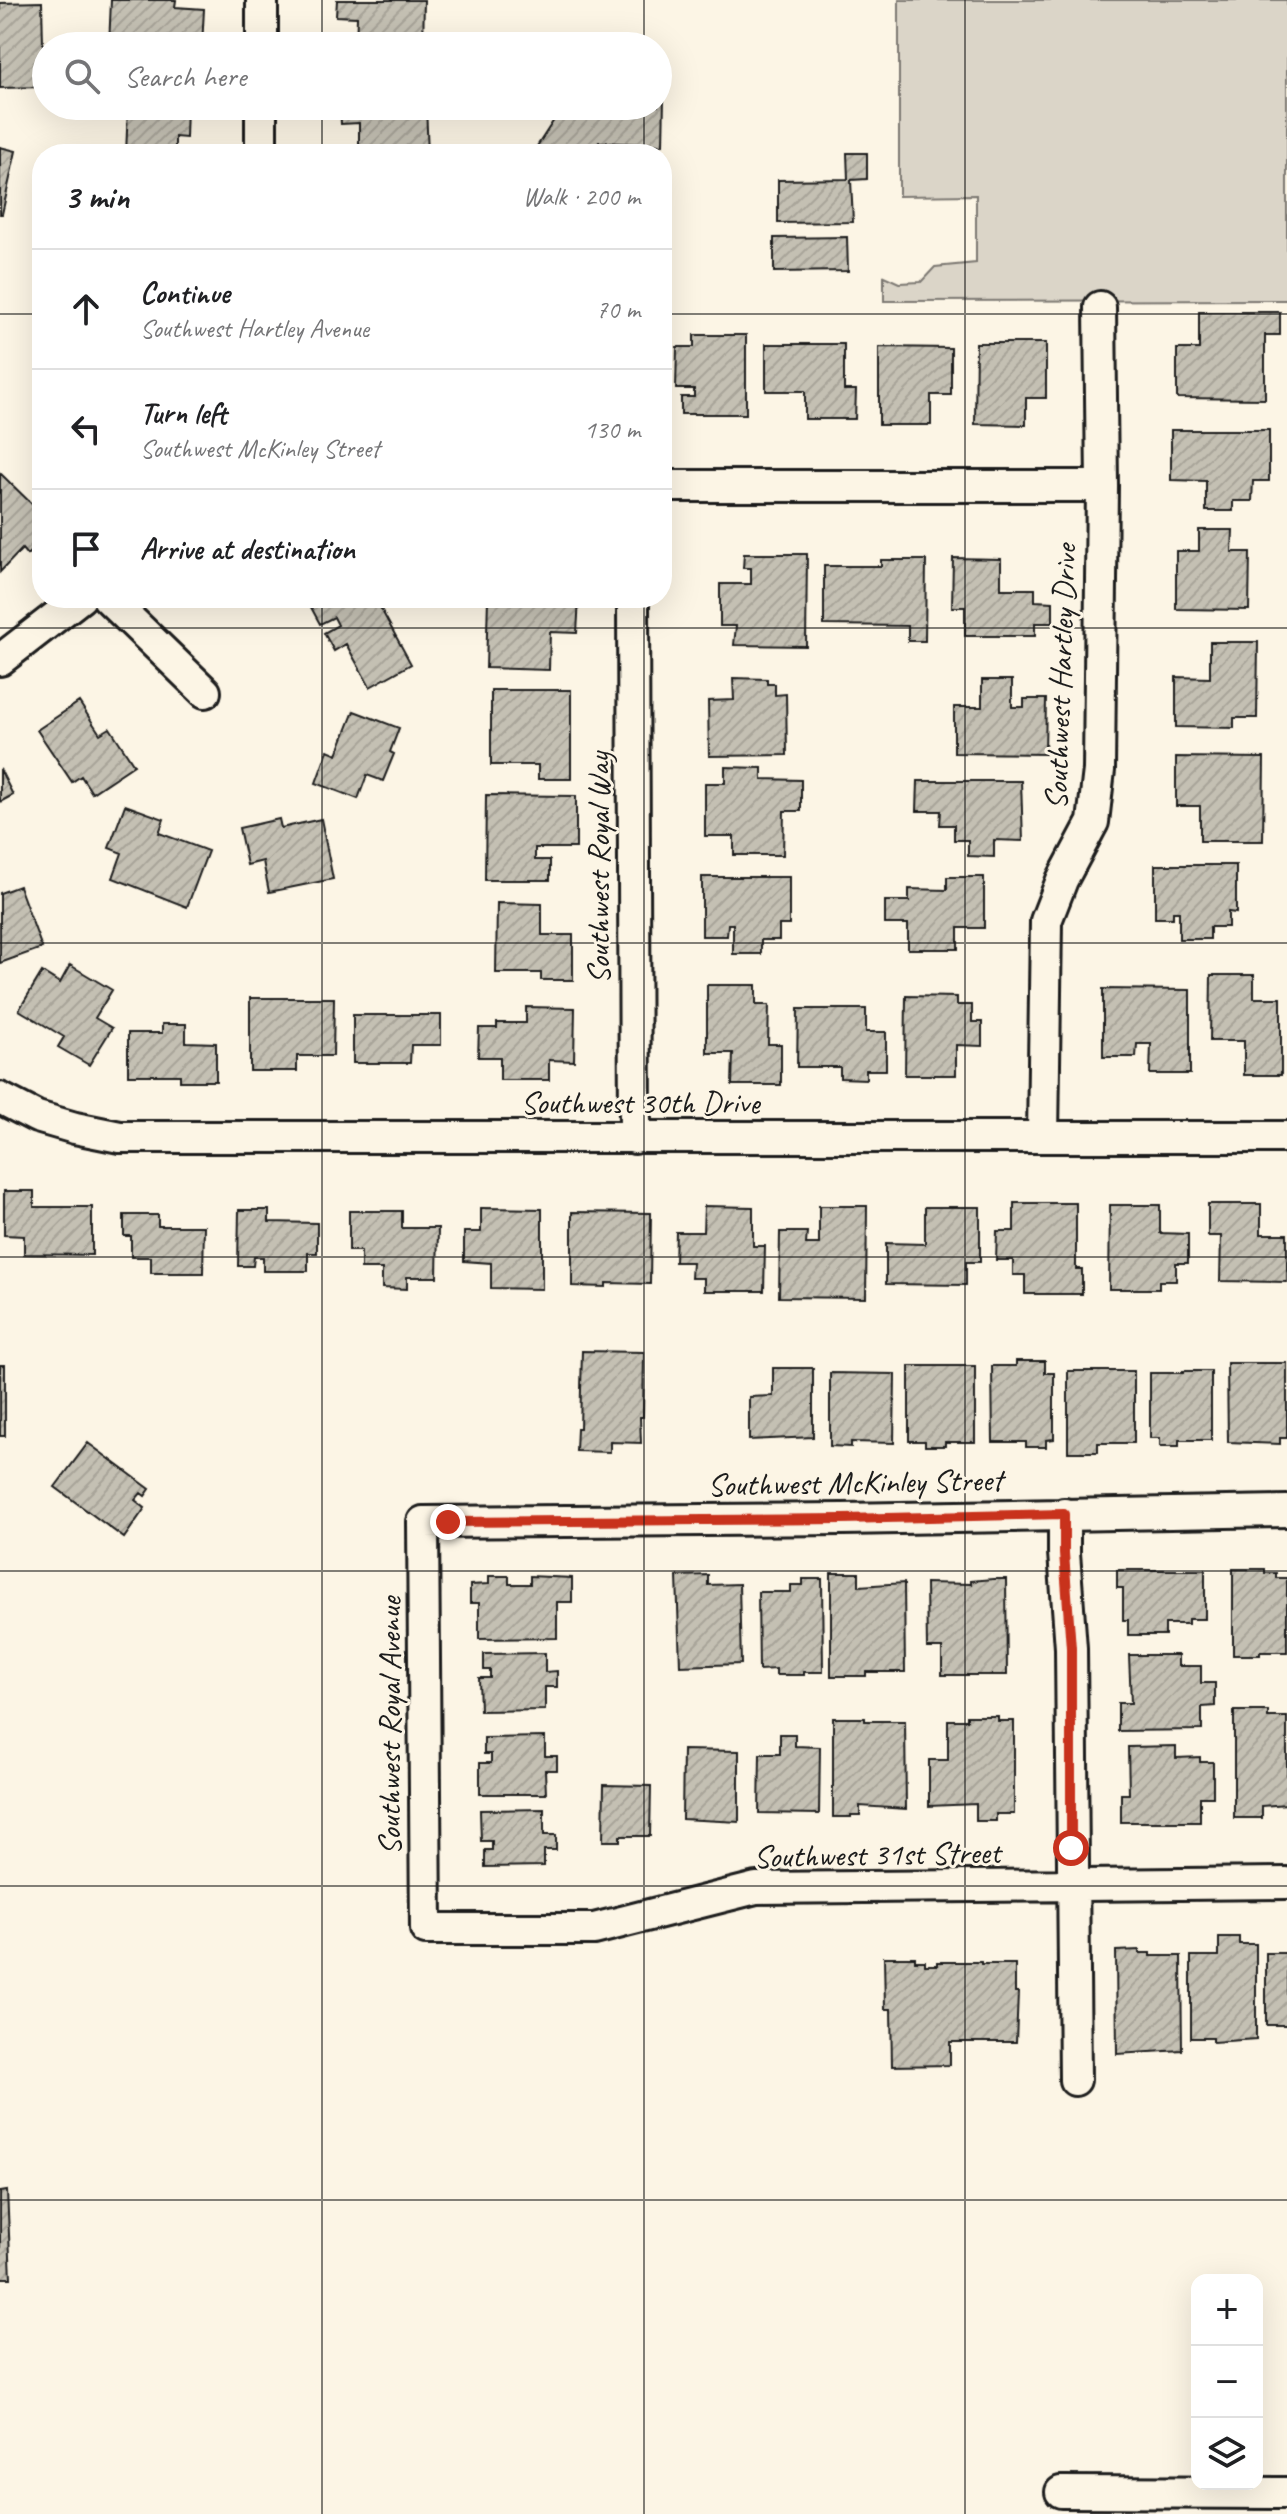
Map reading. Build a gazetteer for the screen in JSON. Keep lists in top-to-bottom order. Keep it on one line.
{"streets":{"street":["Southwest Hartley Drive","Southwest Royal Way","Southwest 30th Drive","Southwest McKinley Street","Southwest Royal Avenue","Southwest 31st Street"]},"crossings":[["Southwest Hartley Drive","Southwest 30th Drive"],["Southwest Royal Way","Southwest 30th Drive"],["Southwest McKinley Street","Southwest Royal Avenue"],["Southwest Royal Avenue","Southwest 31st Street"]],"page":{"search":"Search here","heading":["3 min","Walk · 200 m"],"list":[["Continue","Southwest Hartley Avenue","70 m"],["Turn left","Southwest McKinley Street","130 m"],"Arrive at destination"],"map_buttons":["+","−"]}}
